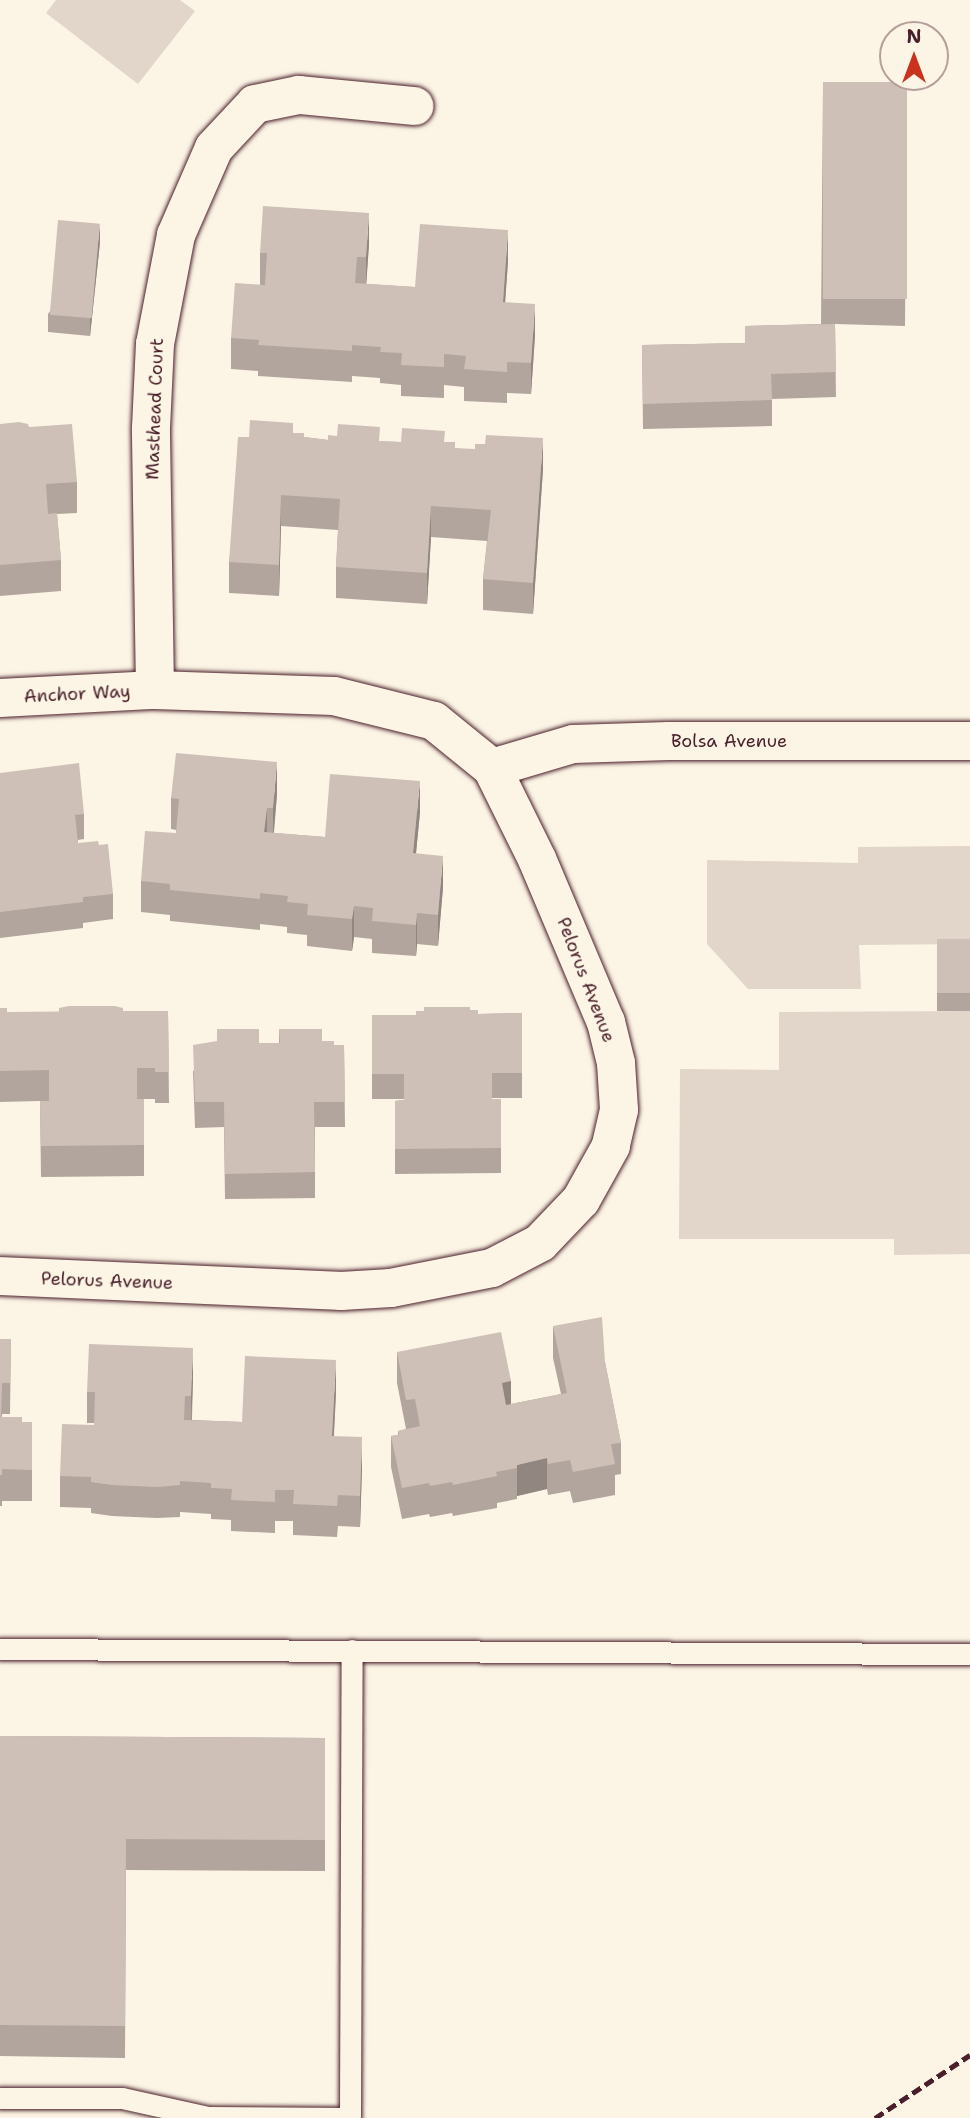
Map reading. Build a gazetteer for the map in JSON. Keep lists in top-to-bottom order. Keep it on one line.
{"streets":{"street":["Masthead Court","Anchor Way","Bolsa Avenue","Pelorus Avenue"]},"crossings":[["Masthead Court","Anchor Way"],["Masthead Court","Pelorus Avenue"],["Anchor Way","Pelorus Avenue"],["Bolsa Avenue","Pelorus Avenue"]],"north":"top"}
